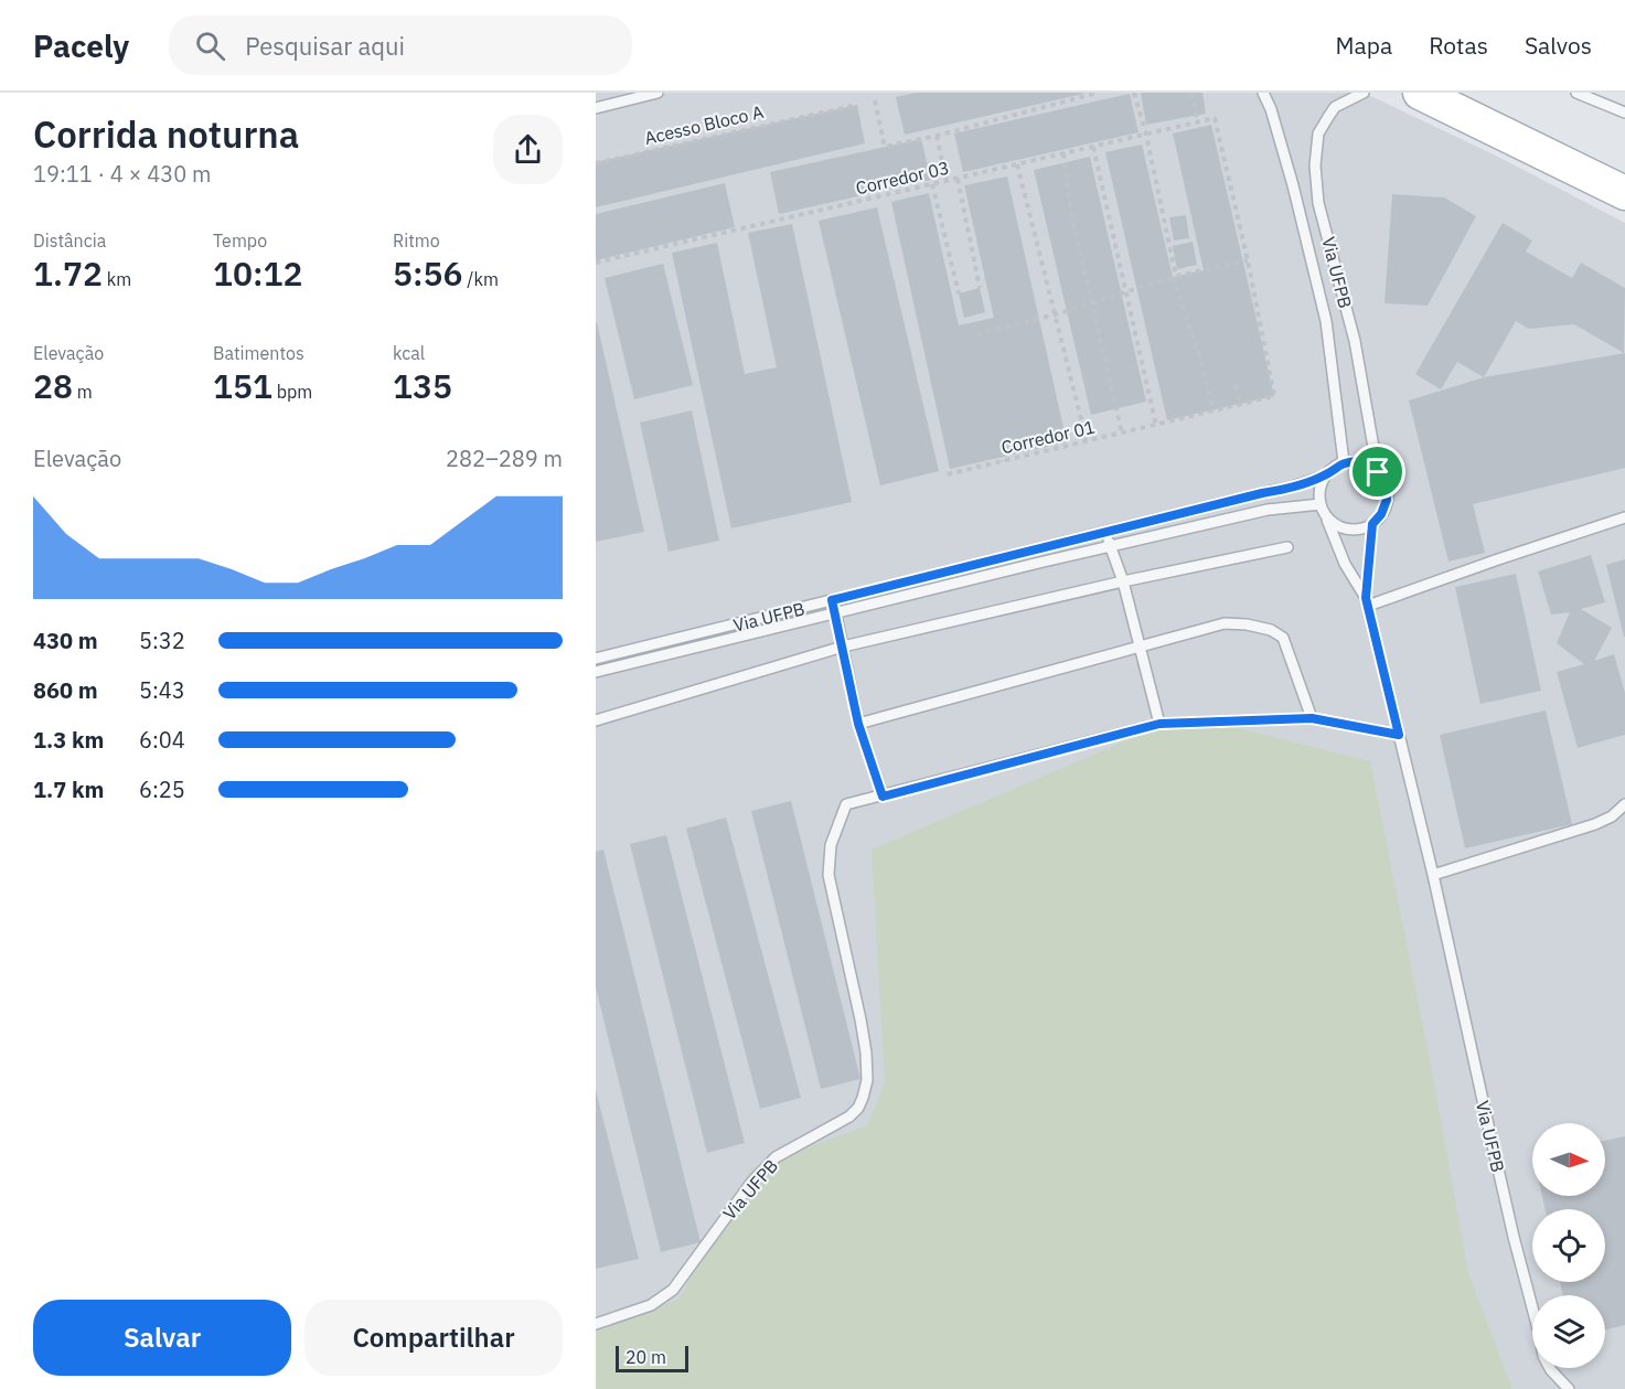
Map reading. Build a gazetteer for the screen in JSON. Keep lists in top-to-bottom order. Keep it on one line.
{"streets":{"lane":["Via UFPB"],"path":["Acesso Bloco A","Corredor 03","Corredor 01"]},"crossings":[["Corredor 03","Corredor 01"]],"scale_bar":"20 m","north":"right","page":{"header":"Pacely","search":"Pesquisar aqui","nav":["Mapa","Rotas","Salvos"],"heading":["Corrida noturna","19:11 · 4 × 430 m"],"stats":[["Distância","1.72 km"],["Tempo","10:12"],["Ritmo","5:56 /km"],["Elevação","28 m"],["Batimentos","151 bpm"],["kcal","135"]],"chart":["Elevação","282–289 m"],"list":[{"name":"430 m","note":"5:32"},{"name":"860 m","note":"5:43"},{"name":"1.3 km","note":"6:04"},{"name":"1.7 km","note":"6:25"}],"buttons":["Salvar","Compartilhar"],"scale":"20 m"}}
